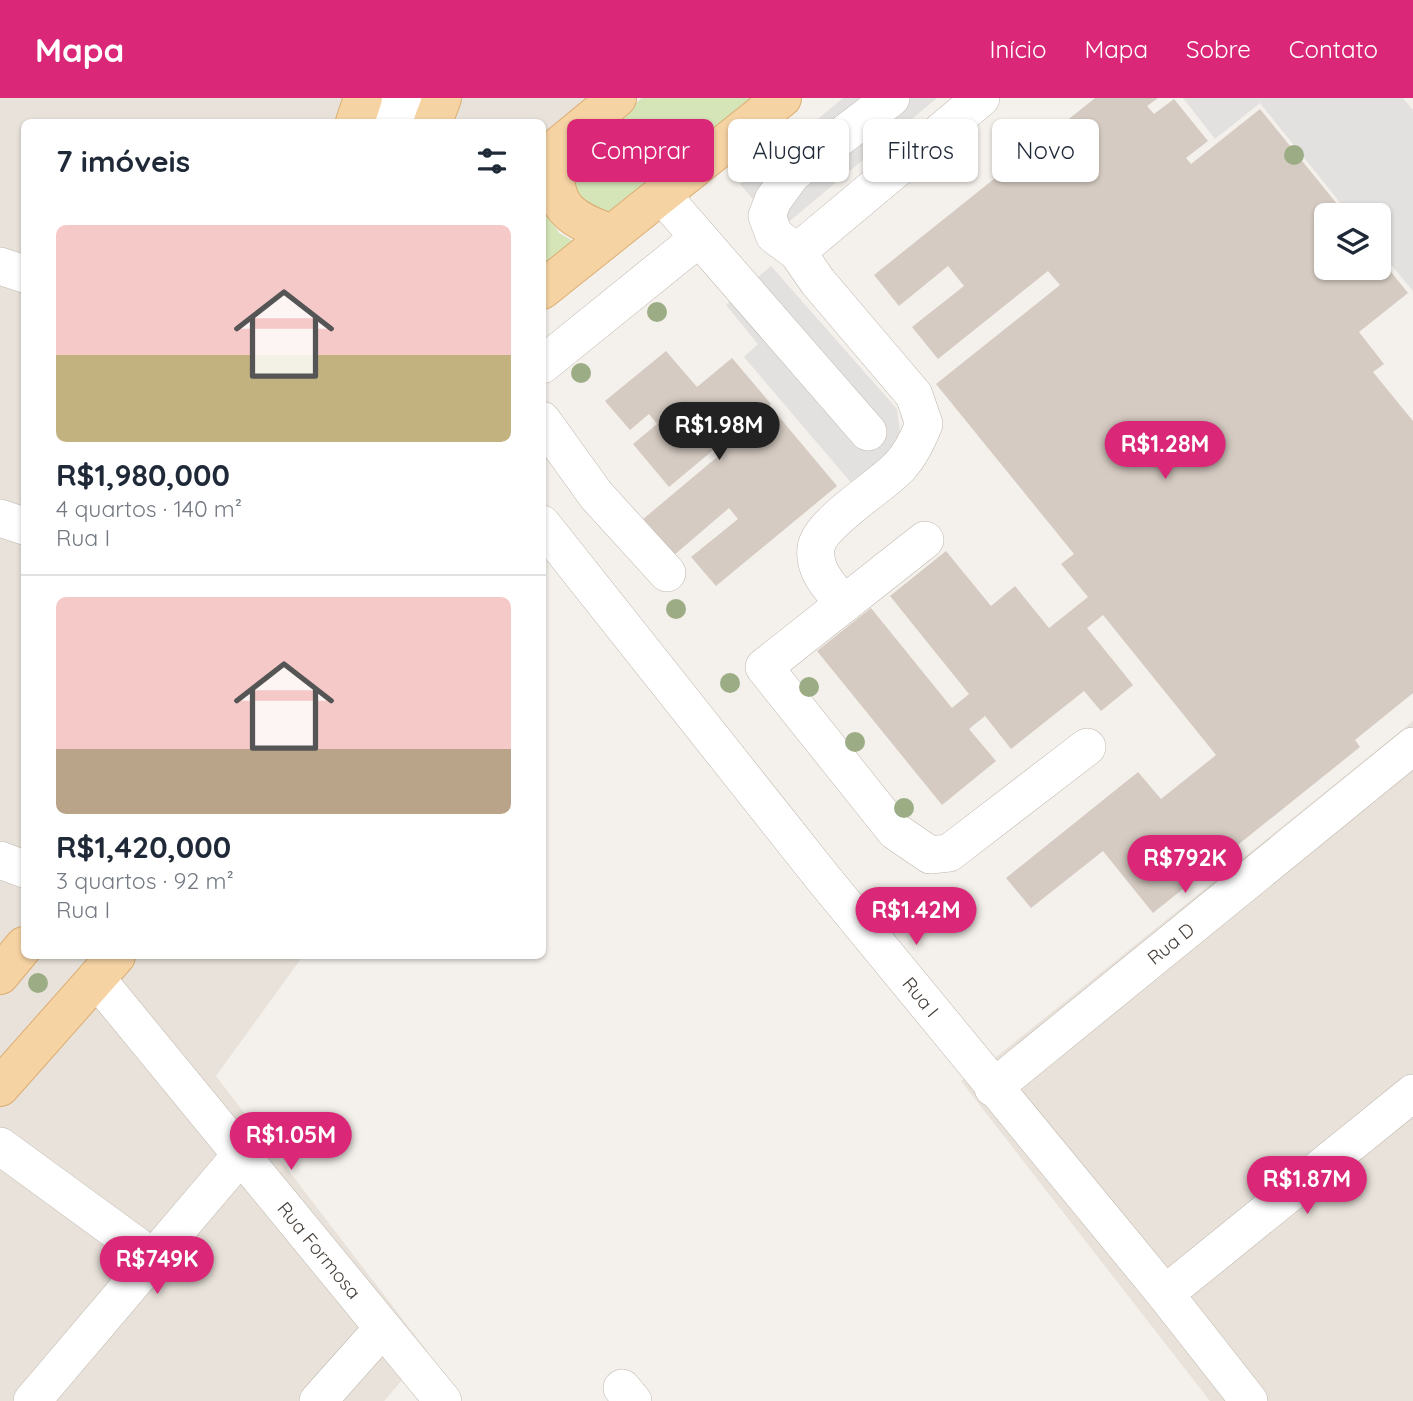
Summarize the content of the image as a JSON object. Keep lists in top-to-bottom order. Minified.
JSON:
{"streets":{"street":["Rua D","Rua I","Rua Formosa"]},"crossings":[["Rua D","Rua I"]],"page":{"header":"Mapa","nav":["Início","Mapa","Sobre","Contato"],"chip":["Comprar","Alugar","Filtros","Novo"],"heading":"7 imóveis","list":[{"name":"R$1,980,000","note":"4 quartos · 140 m² · Rua I"},{"name":"R$1,420,000","note":"3 quartos · 92 m² · Rua I"}],"price":["R$1.98M","R$1.28M","R$792K","R$1.42M","R$1.05M","R$1.87M","R$749K"]}}
